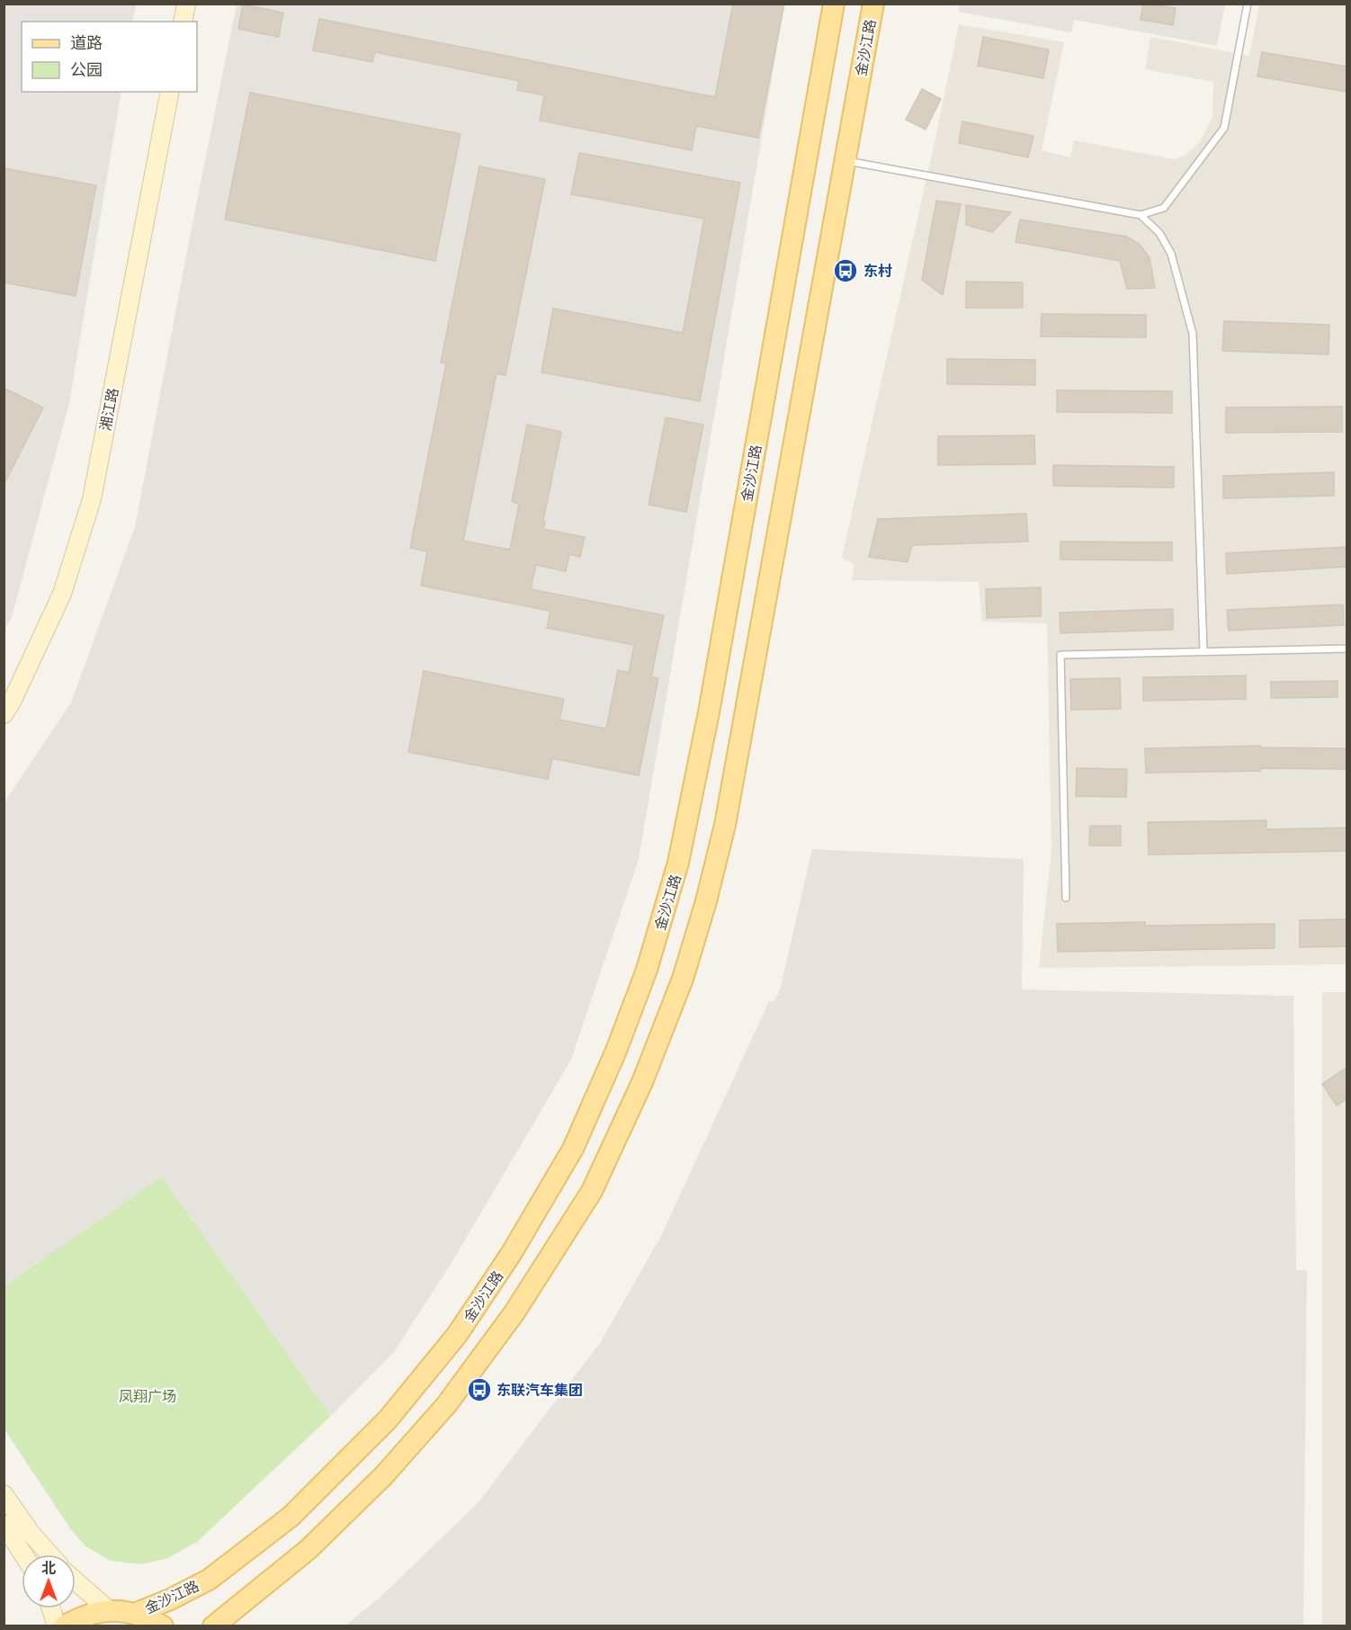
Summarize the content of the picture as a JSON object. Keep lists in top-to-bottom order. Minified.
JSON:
{"streets":{"main road":["金沙江路"],"street":["湘江路"]},"parks":["凤翔广场"],"places":{"bus stop":["东村","东联汽车集团"]},"legend":["道路","公园"],"north":"top"}
